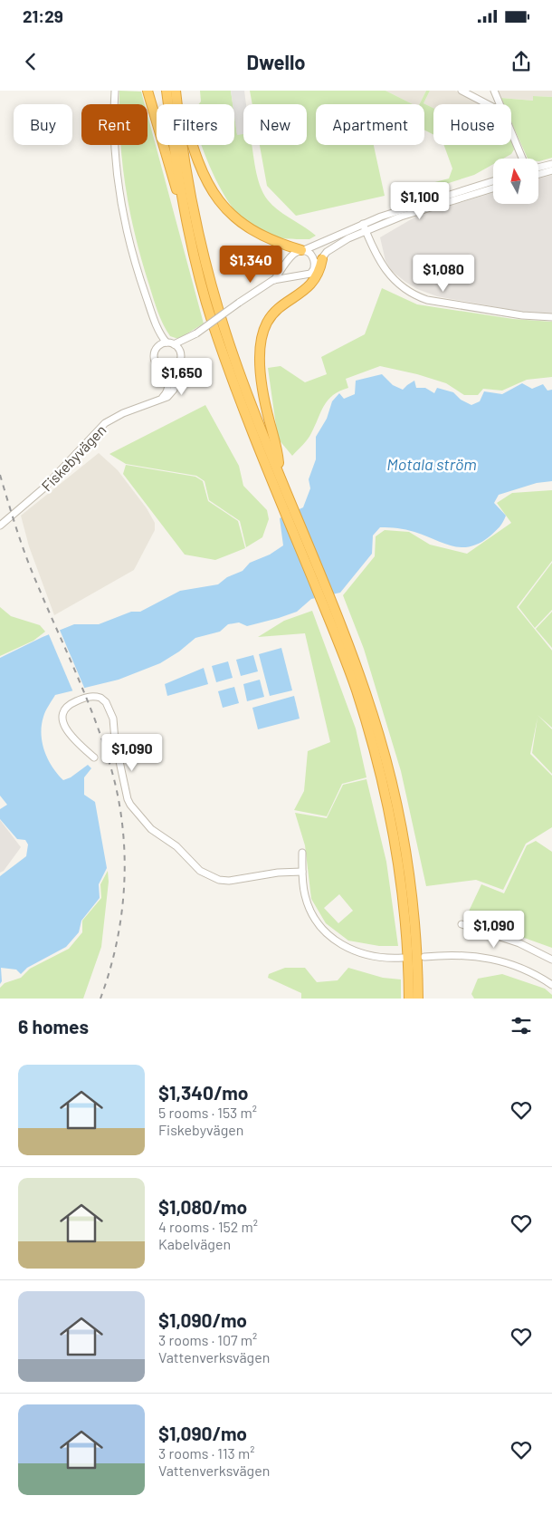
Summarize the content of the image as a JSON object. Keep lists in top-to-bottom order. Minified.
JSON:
{"streets":{"street":["Fiskebyvägen"]},"water":["Motala ström"],"north":"top","page":{"status":"21:29","header":"Dwello","chip":["Buy","Rent","Filters","New","Apartment","House"],"price":["$1,100","$1,340","$1,080","$1,650","$1,090","$1,090"],"heading":"6 homes","list":[{"name":"$1,340/mo","note":"5 rooms · 153 m² · Fiskebyvägen"},{"name":"$1,080/mo","note":"4 rooms · 152 m² · Kabelvägen"},{"name":"$1,090/mo","note":"3 rooms · 107 m² · Vattenverksvägen"},{"name":"$1,090/mo","note":"3 rooms · 113 m² · Vattenverksvägen"}]}}
